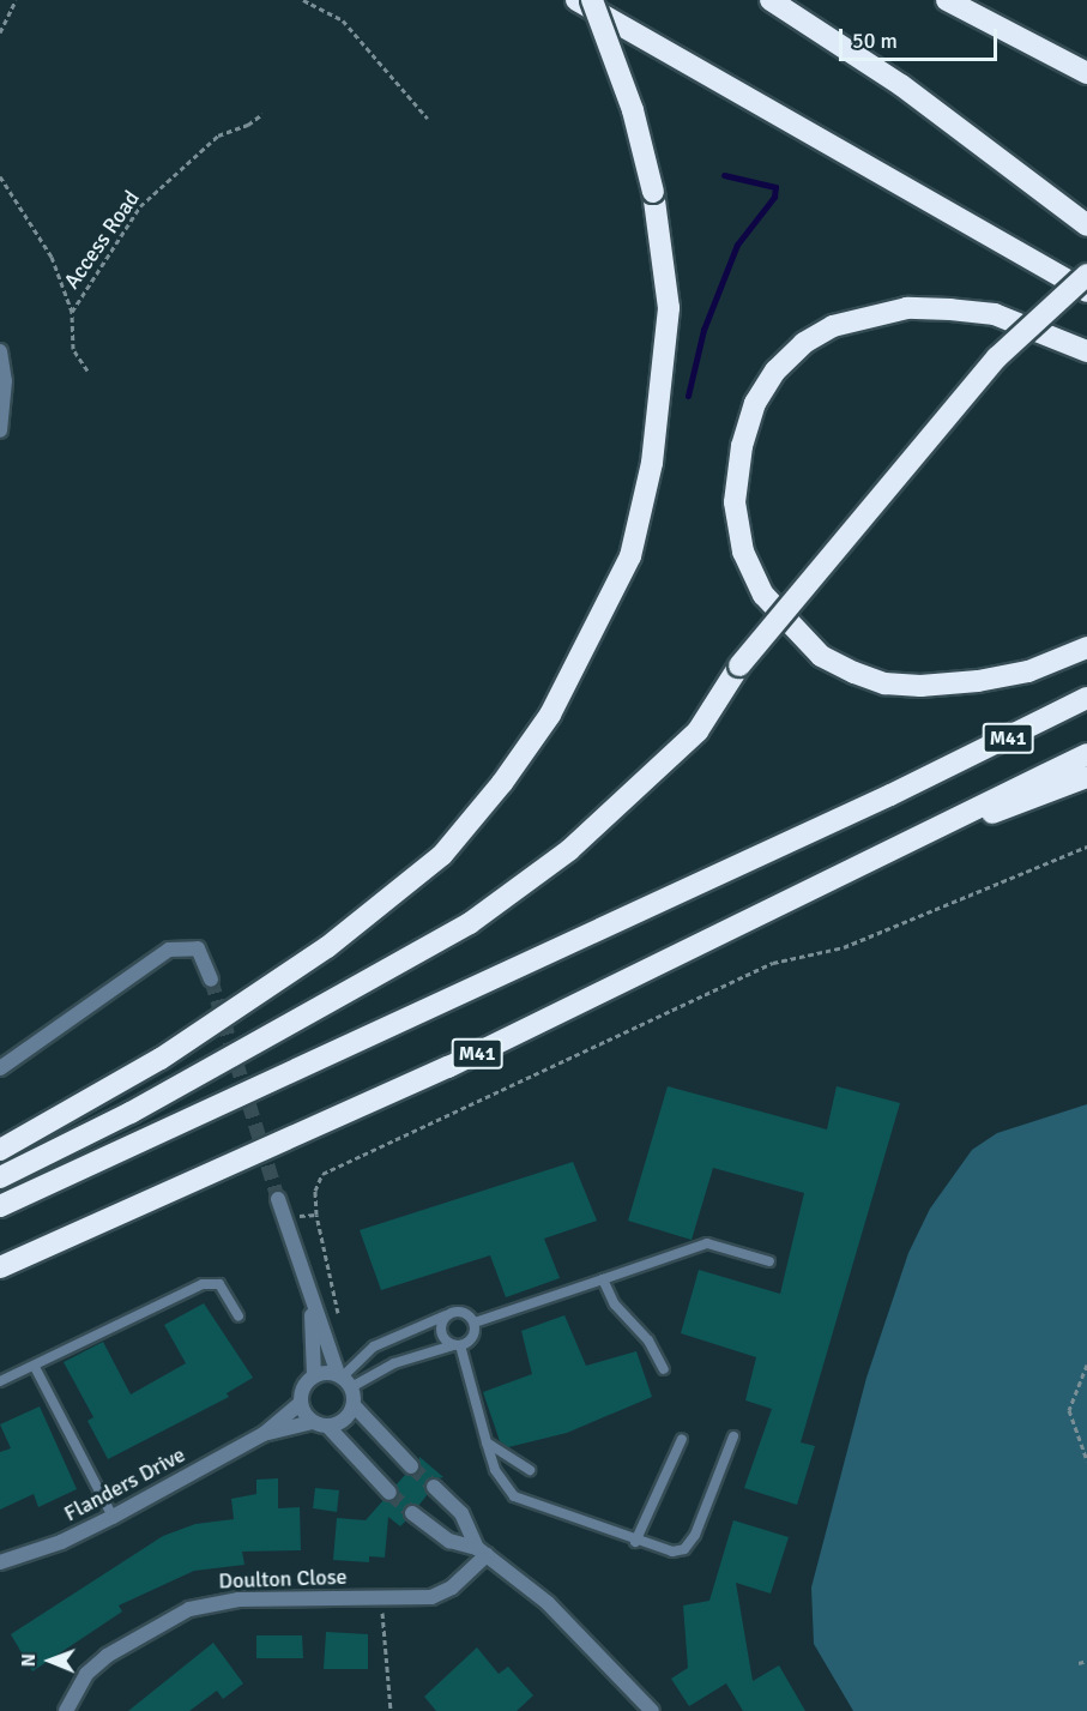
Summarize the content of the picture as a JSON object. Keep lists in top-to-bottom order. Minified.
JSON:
{"streets":{"highway":["M41"],"street":["Flanders Drive","Doulton Close"],"path":["Access Road"]},"scale_bar":"50 m","north":"left"}
